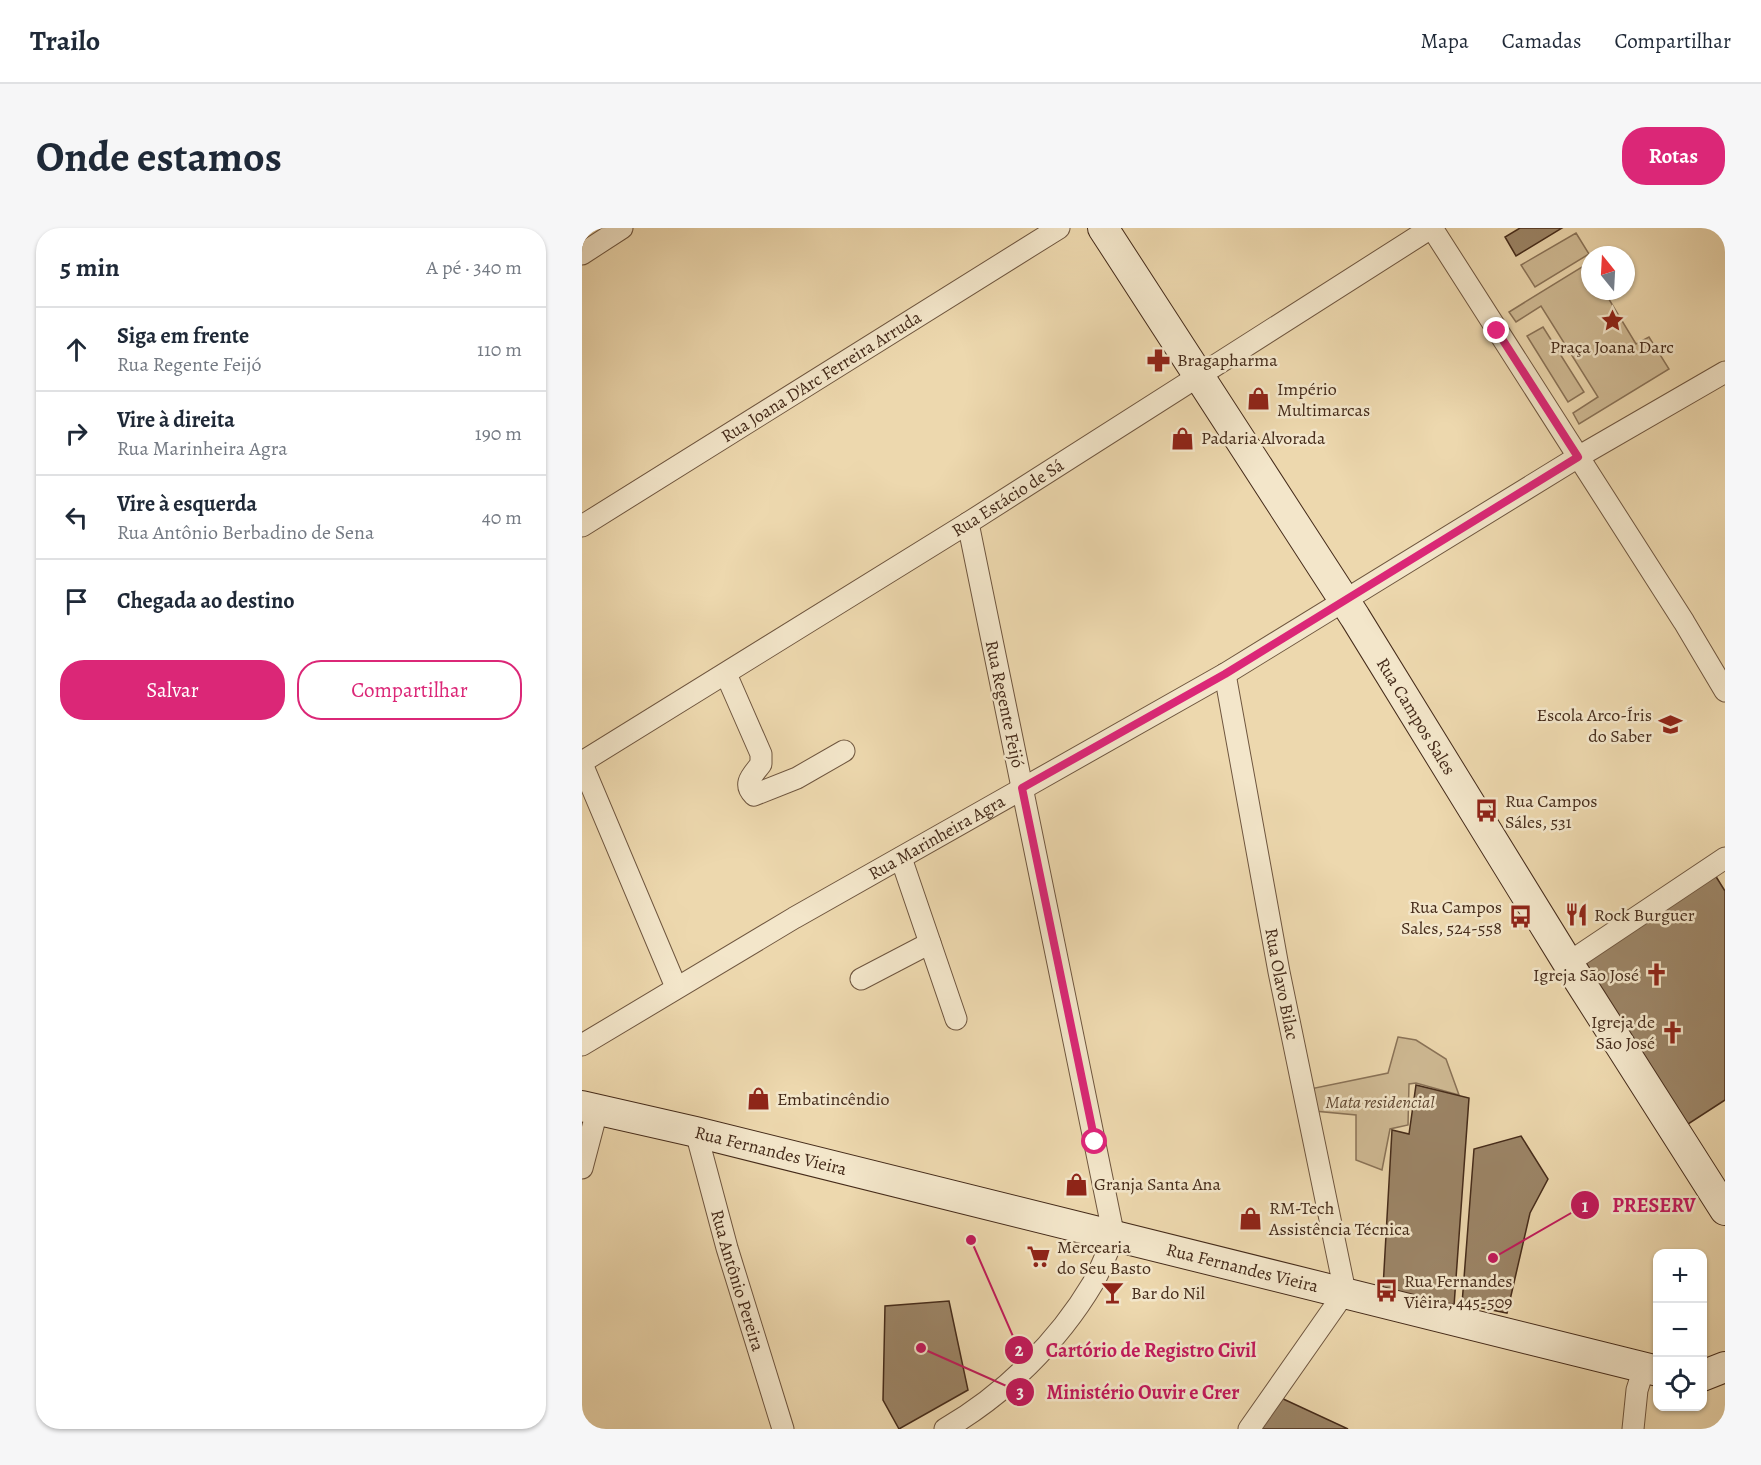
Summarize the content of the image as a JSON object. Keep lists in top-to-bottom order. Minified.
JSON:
{"streets":{"street":["Rua Joana D'Arc Ferreira Arruda","Rua Estácio de Sá","Rua Regente Feijó","Rua Campos Sales","Rua Marinheira Agra","Rua Olavo Bilac","Rua Fernandes Vieira","Rua Antônio Pereira"]},"crossings":[["Rua Estácio de Sá","Rua Regente Feijó"],["Rua Estácio de Sá","Rua Campos Sales"],["Rua Regente Feijó","Rua Marinheira Agra"],["Rua Regente Feijó","Rua Fernandes Vieira"],["Rua Campos Sales","Rua Marinheira Agra"],["Rua Marinheira Agra","Rua Olavo Bilac"],["Rua Olavo Bilac","Rua Fernandes Vieira"],["Rua Fernandes Vieira","Rua Antônio Pereira"]],"parks":["Mata residencial"],"places":{"place":["Praça Joana Darc"],"pharmacy":["Bragapharma"],"shop":["Império Multimarcas","Padaria Alvorada","Embatincêndio","Granja Santa Ana","RM-Tech Assistência Técnica"],"school or university":["Escola Arco-Íris do Saber"],"bus stop":["Rua Campos Sáles, 531","Rua Campos Sales, 524-558","Rua Fernandes Viêira, 445-509"],"restaurant":["Rock Burguer"],"church":["Igreja São José","Igreja de São José"],"other":["Cartório de Registro Civil","PRESERV","Ministério Ouvir e Crer"],"supermarket":["Mercearia do Seu Basto"],"bar":["Bar do Nil"]},"north":"top","page":{"header":"Trailo","nav":["Mapa","Camadas","Compartilhar"],"buttons":["Rotas",["Salvar","Compartilhar"]],"title":"Onde estamos","heading":["5 min","A pé · 340 m"],"list":[["Siga em frente","Rua Regente Feijó","110 m"],["Vire à direita","Rua Marinheira Agra","190 m"],["Vire à esquerda","Rua Antônio Berbadino de Sena","40 m"],"Chegada ao destino"],"map_buttons":["+","−"]}}
